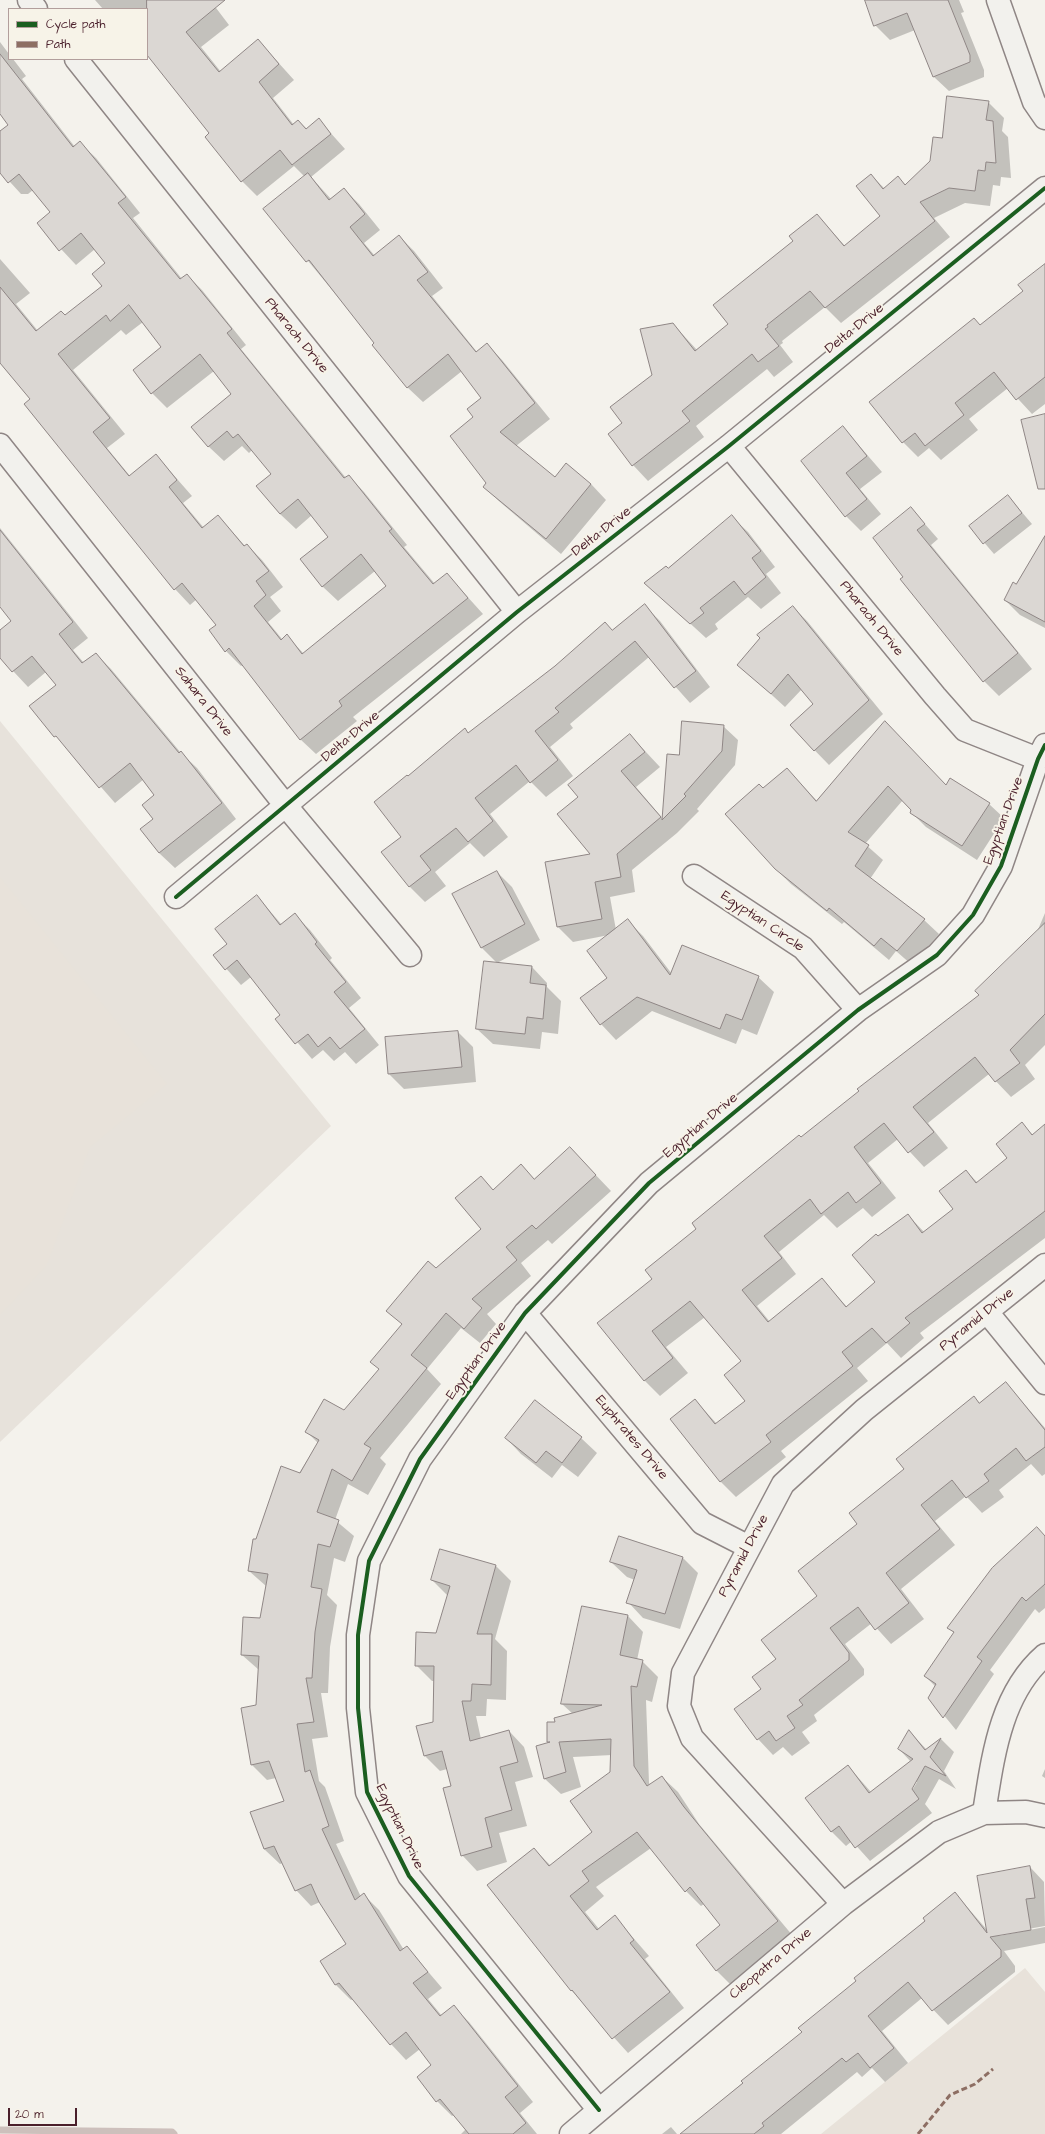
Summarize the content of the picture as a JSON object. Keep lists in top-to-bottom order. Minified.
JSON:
{"streets":{"street":["Delta Drive","Pharaoh Drive","Sahara Drive","Egyptian Drive","Egyptian Circle","Pyramid Drive","Euphrates Drive","Cleopatra Drive"]},"crossings":[["Delta Drive","Pharaoh Drive"],["Delta Drive","Sahara Drive"],["Pharaoh Drive","Egyptian Drive"],["Egyptian Drive","Egyptian Circle"],["Egyptian Drive","Euphrates Drive"],["Egyptian Drive","Cleopatra Drive"],["Pyramid Drive","Euphrates Drive"],["Pyramid Drive","Cleopatra Drive"]],"legend":["Cycle path","Path"],"scale_bar":"20 m"}
